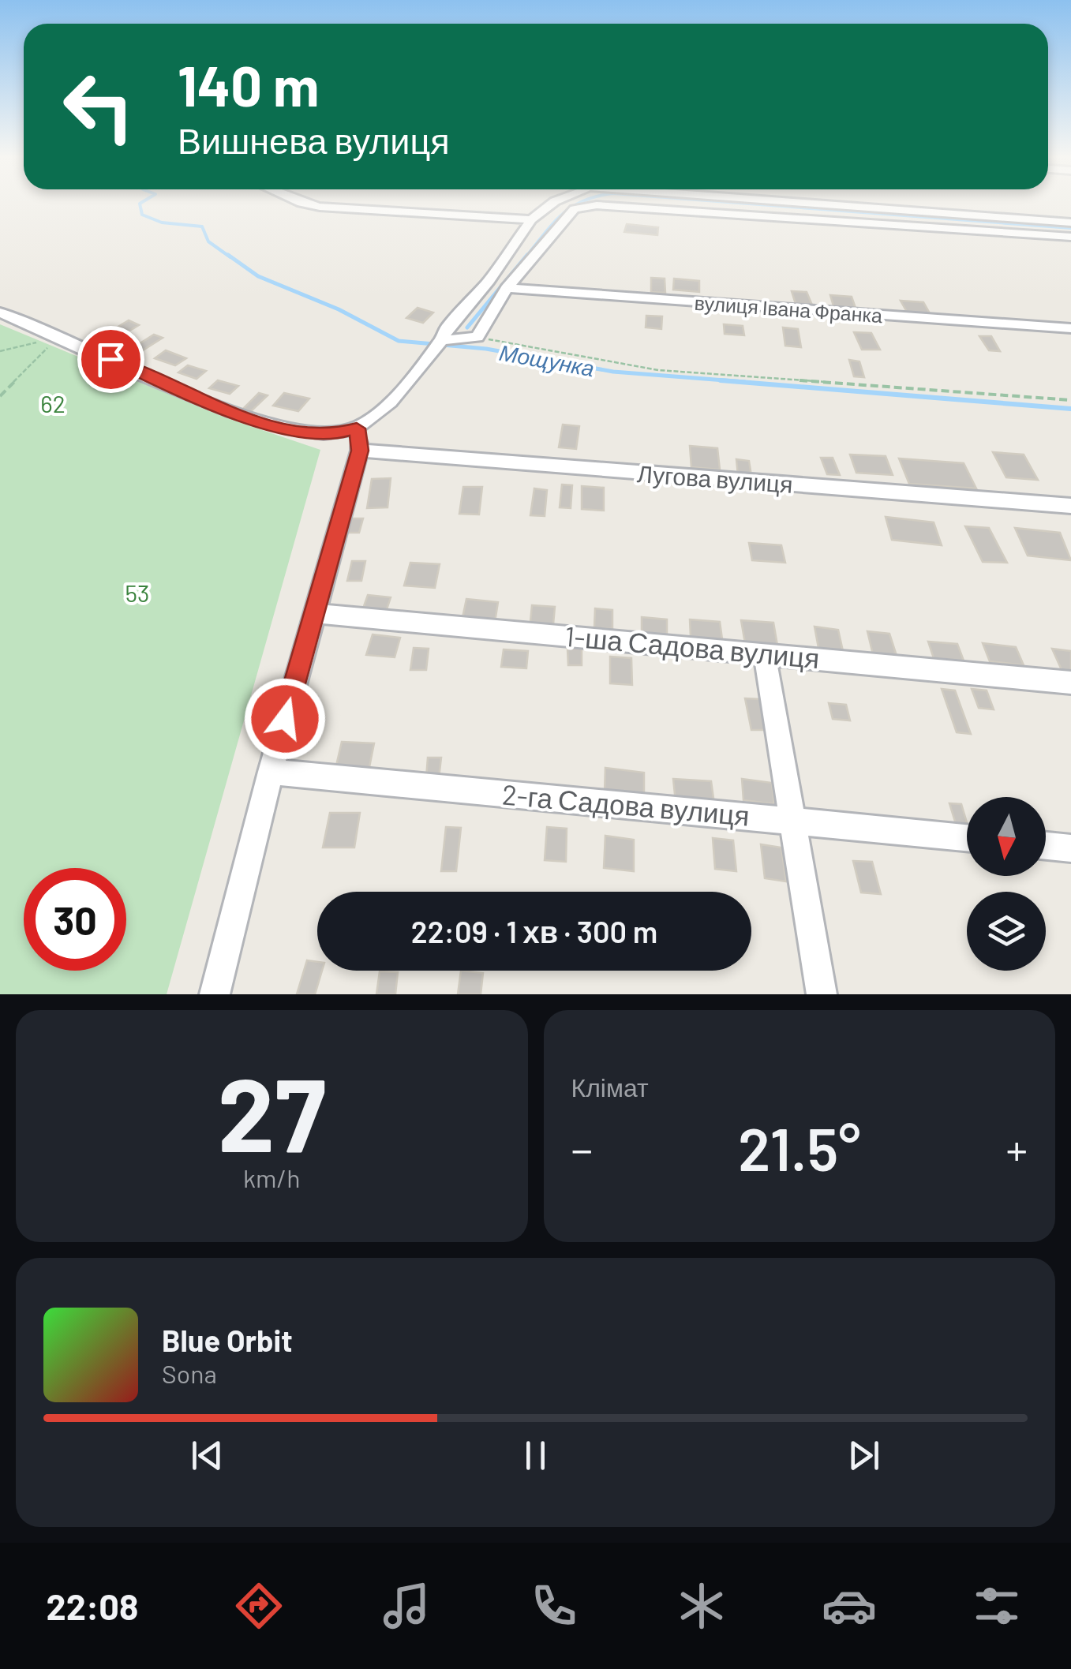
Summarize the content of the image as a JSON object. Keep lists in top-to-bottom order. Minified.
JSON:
{"streets":{"street":["вулиця Івана Франка","Лугова вулиця","1-ша Садова вулиця","2-га Садова вулиця"]},"water":["Мощунка"],"parks":["62","53"],"north":"bottom","page":{"turn":["140 m","Вишнева вулиця"],"limit":"30","trip":"22:09 · 1 хв · 300 m","tile":[["27","km/h"],"Клімат"],"heat":["−","21.5°","+"],"song":["Blue Orbit","Sona"],"tabs":"22:08"}}
